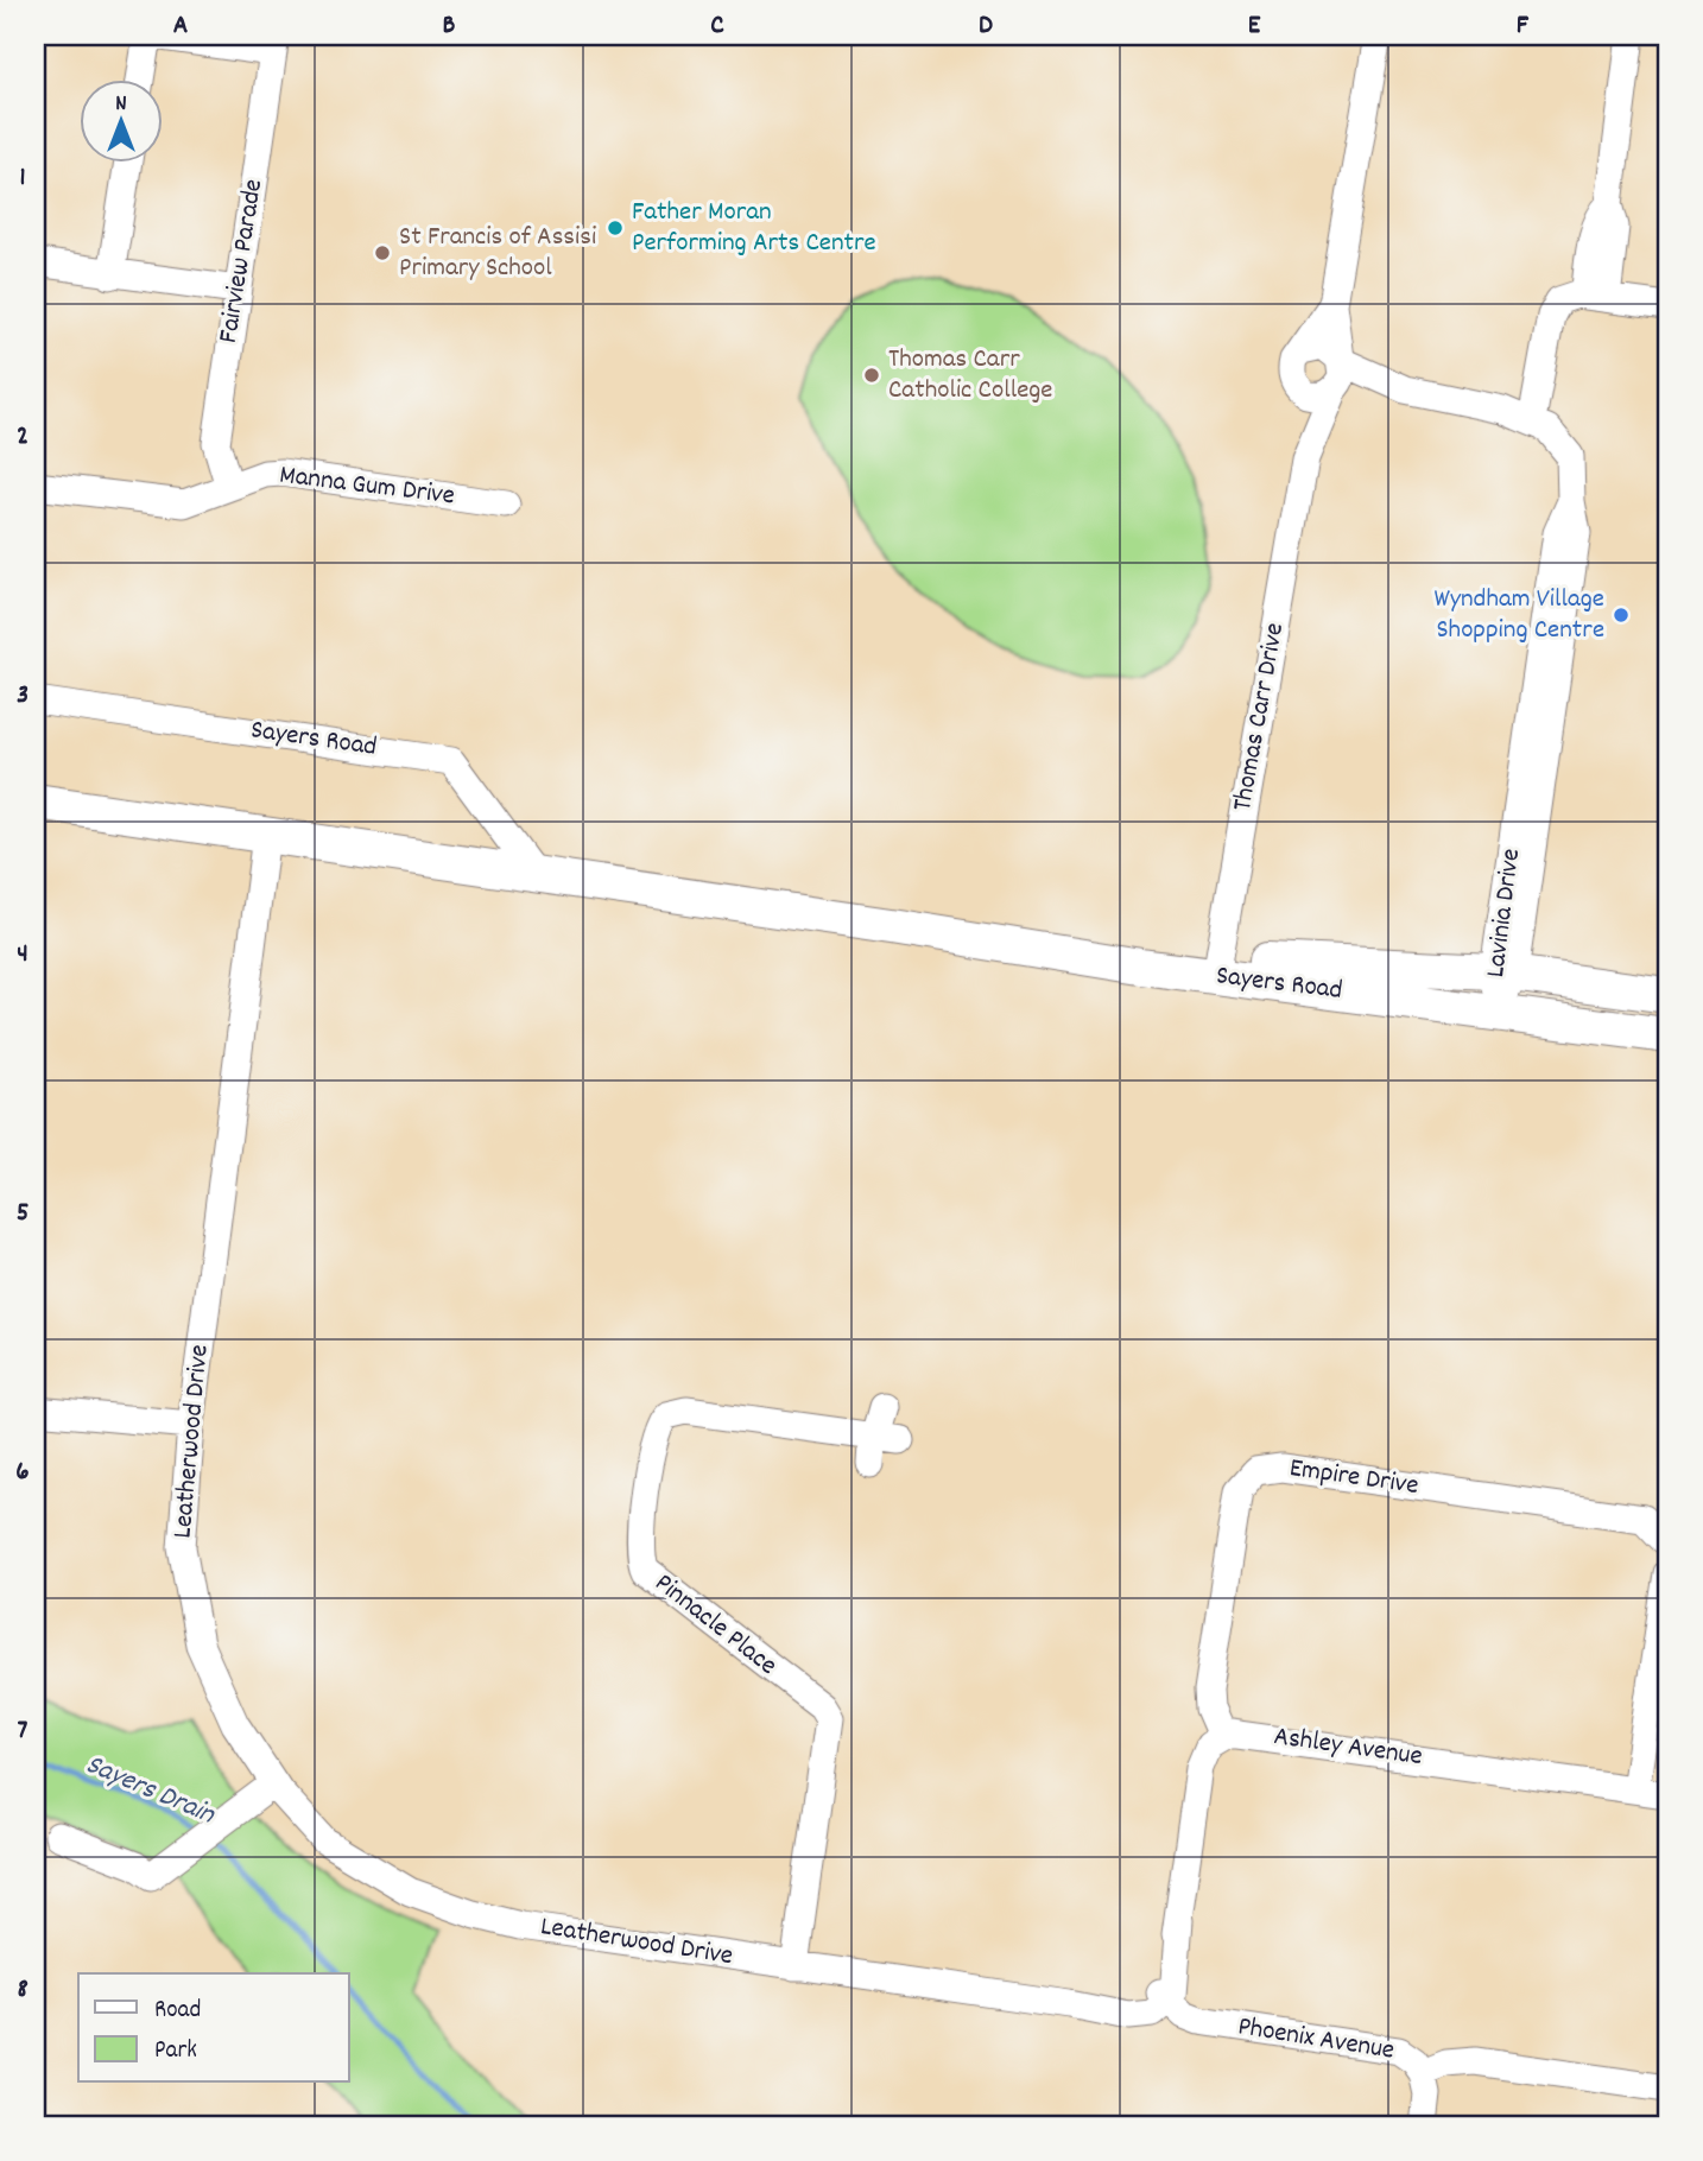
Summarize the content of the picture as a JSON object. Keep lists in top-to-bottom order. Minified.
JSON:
{"streets":{"main road":["Sayers Road"],"street":["Fairview Parade","Manna Gum Drive","Thomas Carr Drive","Lavinia Drive","Leatherwood Drive","Empire Drive","Pinnacle Place","Ashley Avenue","Phoenix Avenue"]},"crossings":[["Fairview Parade","Manna Gum Drive"],["Thomas Carr Drive","Sayers Road"],["Thomas Carr Drive","Lavinia Drive"],["Sayers Road","Lavinia Drive"],["Sayers Road","Leatherwood Drive"],["Leatherwood Drive","Pinnacle Place"],["Leatherwood Drive","Phoenix Avenue"],["Empire Drive","Ashley Avenue"]],"water":["Sayers Drain"],"places":["Father Moran Performing Arts Centre","St Francis of Assisi Primary School","Thomas Carr Catholic College","Wyndham Village Shopping Centre"],"legend":["Road","Park"],"north":"top","grid":{"columns":["A","B","C","D","E","F"],"rows":["1","2","3","4","5","6","7","8"]}}
